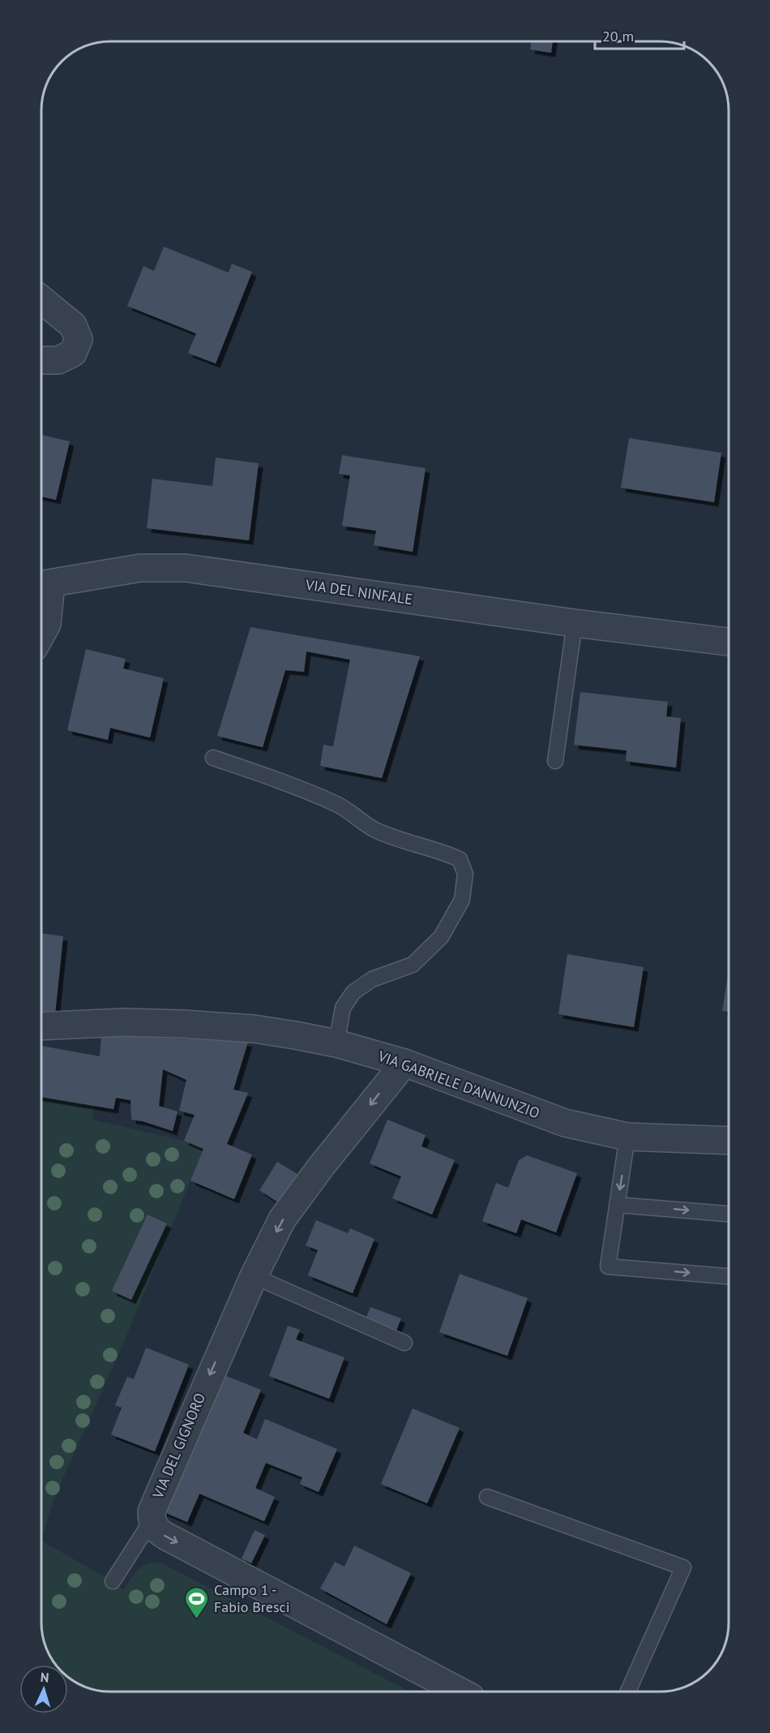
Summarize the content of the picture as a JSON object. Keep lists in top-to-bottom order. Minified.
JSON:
{"streets":{"street":["VIA DEL NINFALE","VIA GABRIELE D'ANNUNZIO","VIA DEL GIGNORO"]},"crossings":[["VIA GABRIELE D'ANNUNZIO","VIA DEL GIGNORO"]],"one_way":["VIA DEL GIGNORO"],"places":{"sports":["Campo 1 - Fabio Bresci"]},"scale_bar":"20 m","north":"top"}
